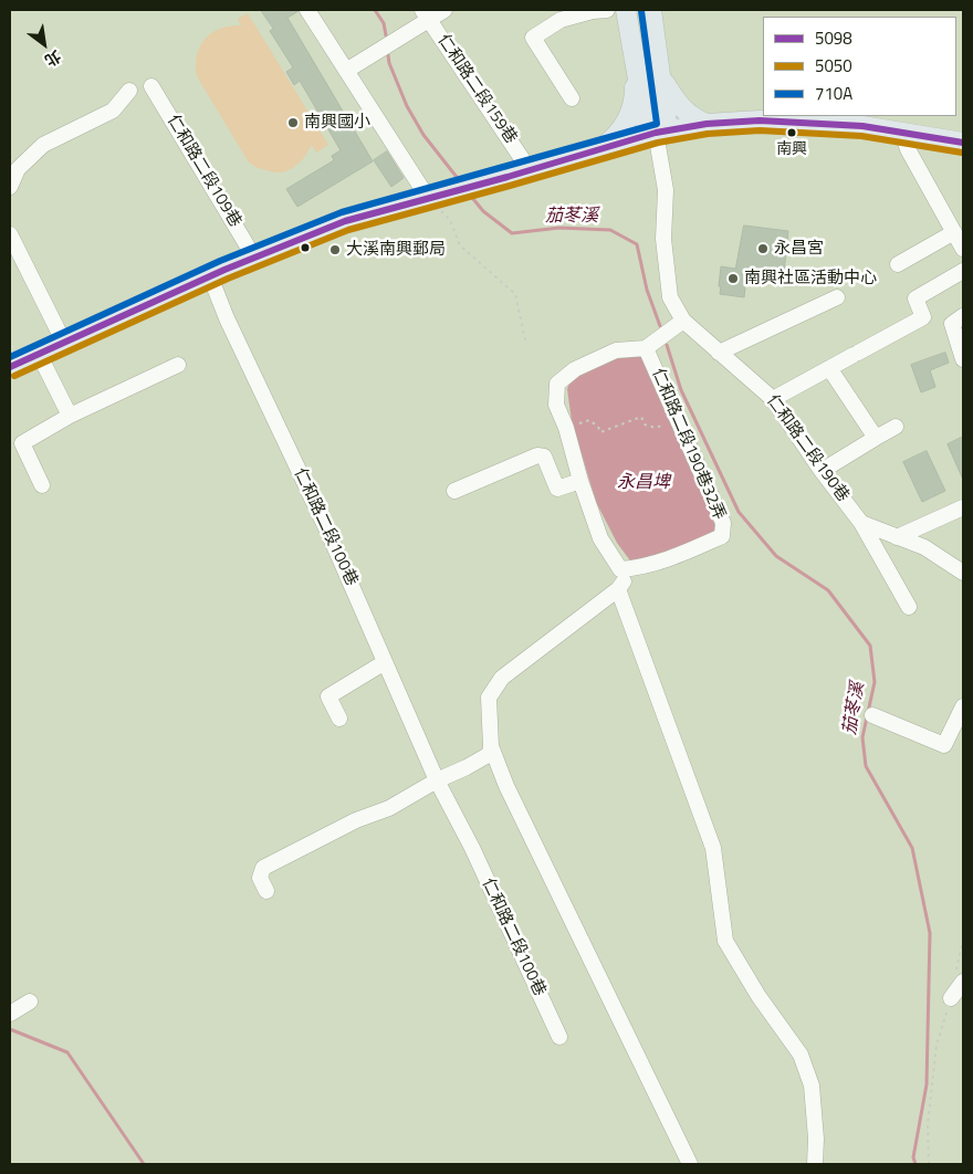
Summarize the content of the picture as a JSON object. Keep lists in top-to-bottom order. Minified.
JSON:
{"streets":{"street":["仁和路二段159巷","仁和路二段109巷","仁和路二段190巷32弄","仁和路二段190巷","仁和路二段100巷"]},"water":["茄苳溪","永昌埤"],"places":["南興國小","南興","永昌宮","大溪南興郵局","南興社區活動中心"],"lines":["transit line 710A","transit line 5098","transit line 5050"],"legend":["5098","5050","710A"],"north":"bottom right"}
